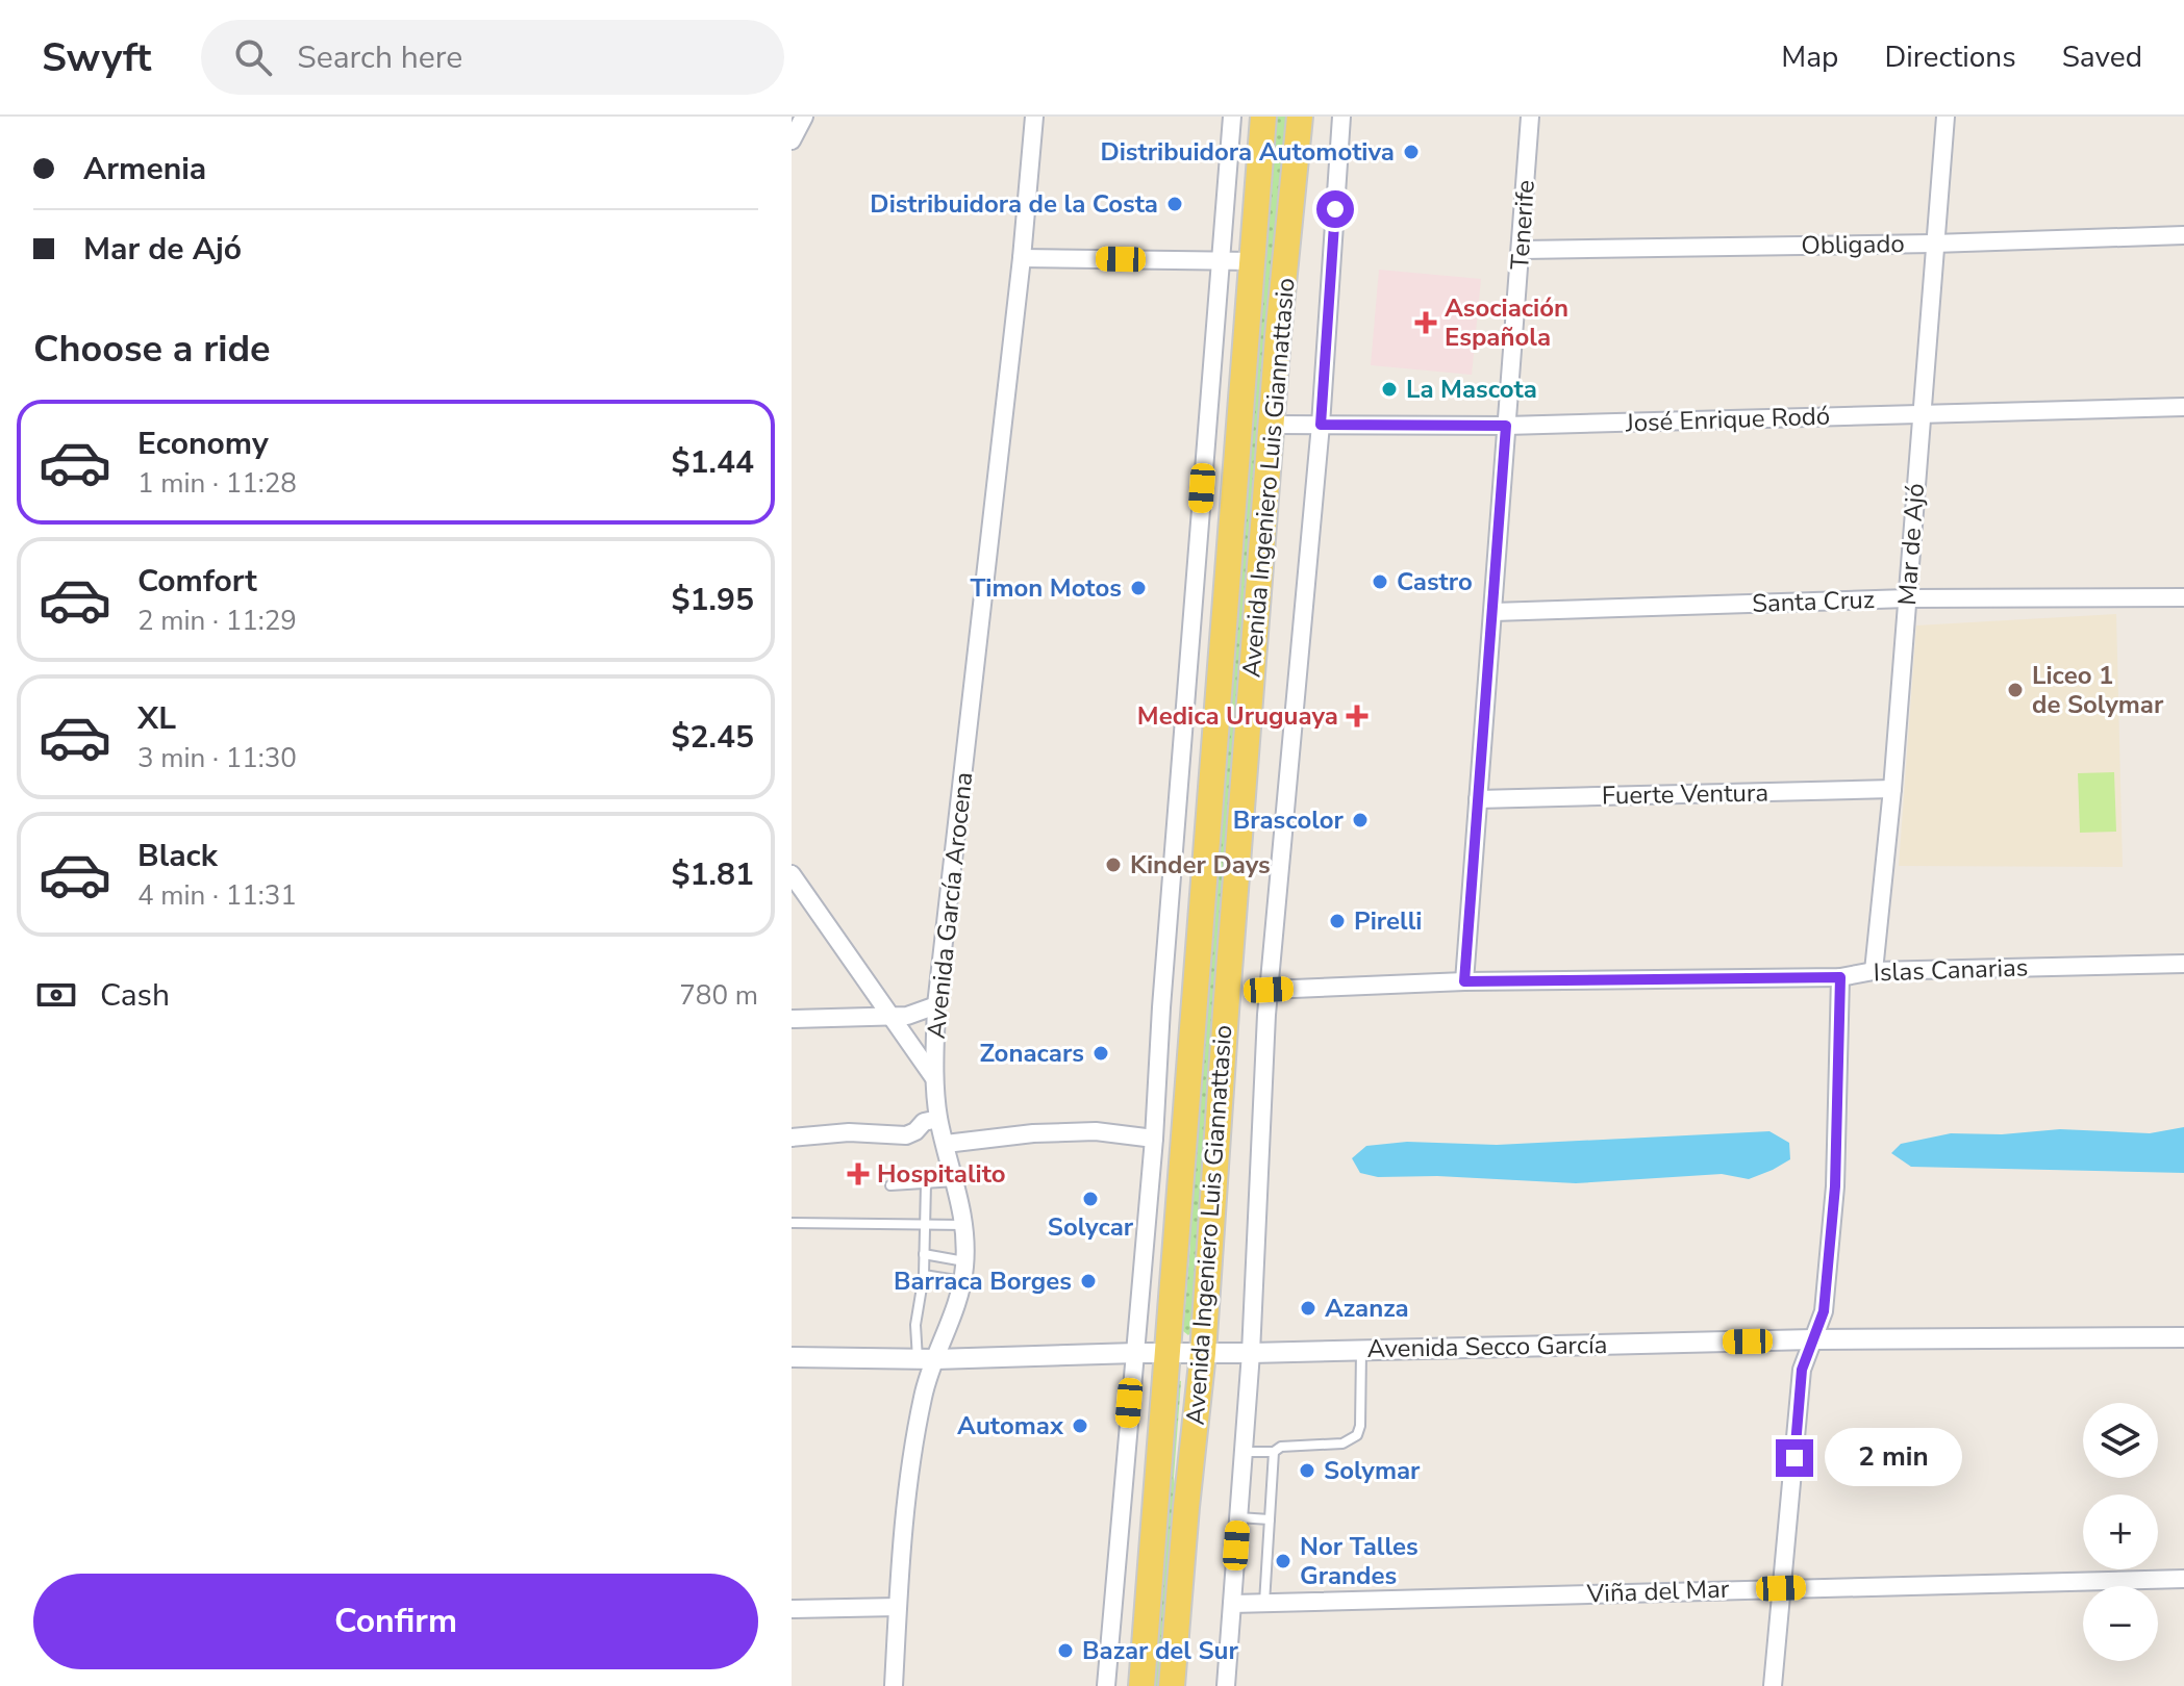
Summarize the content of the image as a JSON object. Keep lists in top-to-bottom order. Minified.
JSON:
{"streets":{"main road":["Avenida Ingeniero Luis Giannattasio"],"street":["Tenerife","Obligado","José Enrique Rodó","Mar de Ajó","Santa Cruz","Fuerte Ventura","Avenida García Arocena","Islas Canarias","Avenida Secco García","Viña del Mar"]},"crossings":[["Tenerife","Obligado"],["Tenerife","José Enrique Rodó"],["Tenerife","Santa Cruz"],["Tenerife","Fuerte Ventura"],["Tenerife","Islas Canarias"],["Obligado","Mar de Ajó"],["José Enrique Rodó","Avenida Ingeniero Luis Giannattasio"],["José Enrique Rodó","Mar de Ajó"],["Avenida Ingeniero Luis Giannattasio","Islas Canarias"],["Avenida Ingeniero Luis Giannattasio","Avenida Secco García"],["Avenida Ingeniero Luis Giannattasio","Viña del Mar"],["Mar de Ajó","Santa Cruz"],["Mar de Ajó","Fuerte Ventura"],["Mar de Ajó","Islas Canarias"],["Avenida García Arocena","Avenida Secco García"]],"places":{"other":["Distribuidora Automotiva","Distribuidora de la Costa","La Mascota","Castro","Timon Motos","Liceo 1 de Solymar","Brascolor","Kinder Days","Pirelli","Zonacars","Solycar","Barraca Borges","Azanza","Automax","Solymar","Nor Talles Grandes","Bazar del Sur"],"health":["Asociación Española","Medica Uruguaya","Hospitalito"]},"page":{"header":"Swyft","search":"Search here","nav":["Map","Directions","Saved"],"banner":["Armenia","Mar de Ajó"],"heading":"Choose a ride","list":[{"name":"Economy","note":"1 min · 11:28","value":"$1.44"},{"name":"Comfort","note":"2 min · 11:29","value":"$1.95"},{"name":"XL","note":"3 min · 11:30","value":"$2.45"},{"name":"Black","note":"4 min · 11:31","value":"$1.81"}],"pay":["Cash","780 m"],"map_buttons":["+","−"],"bubble":"2 min","buttons":"Confirm"}}
